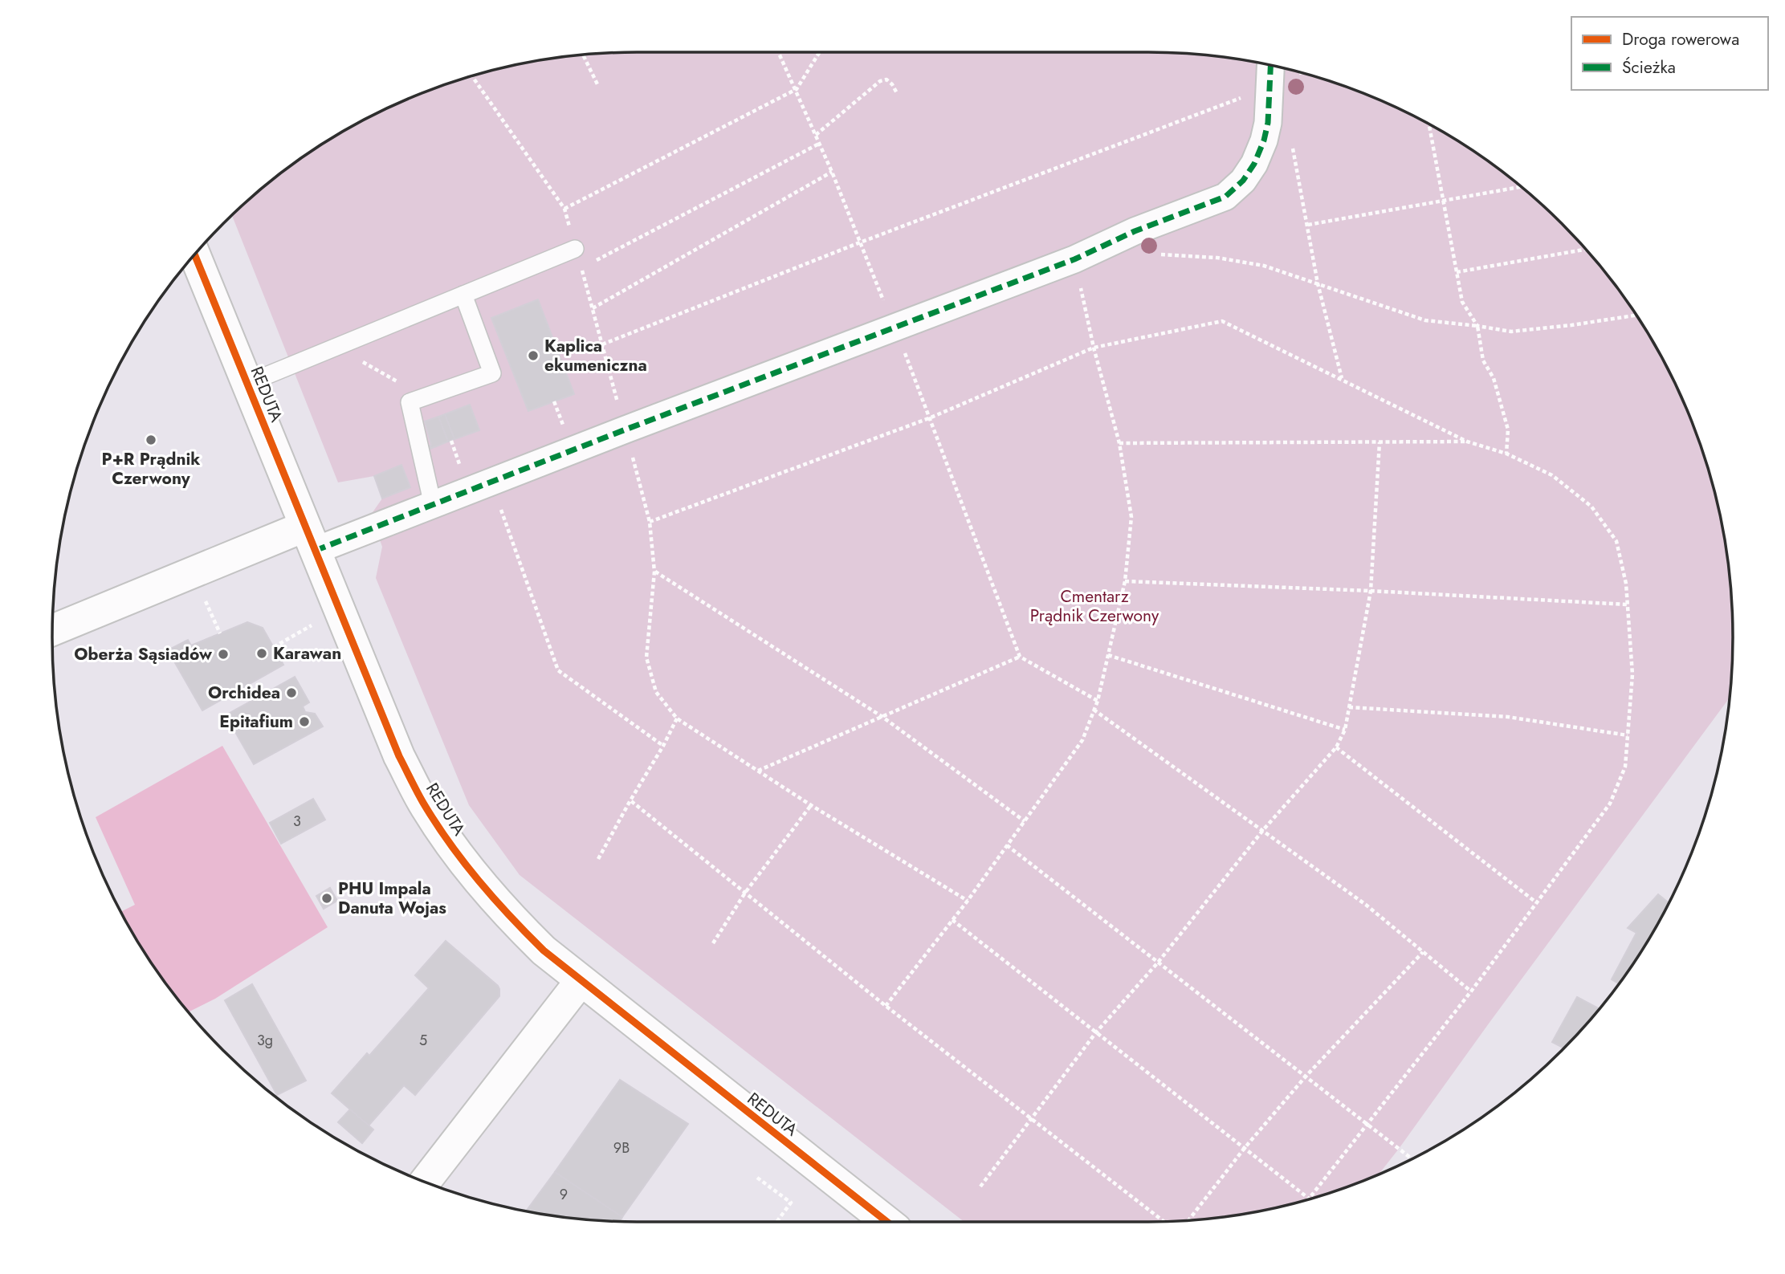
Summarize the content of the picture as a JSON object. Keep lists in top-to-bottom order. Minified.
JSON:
{"streets":{"street":["REDUTA"]},"parks":["Cmentarz Prądnik Czerwony"],"places":["Kaplica ekumeniczna","P+R Prądnik Czerwony","Karawan","Oberża Sąsiadów","Orchidea","Epitafium","PHU Impala Danuta Wojas"],"house_numbers":["3","3g","5","9B","9"],"legend":["Droga rowerowa","Ścieżka"]}
